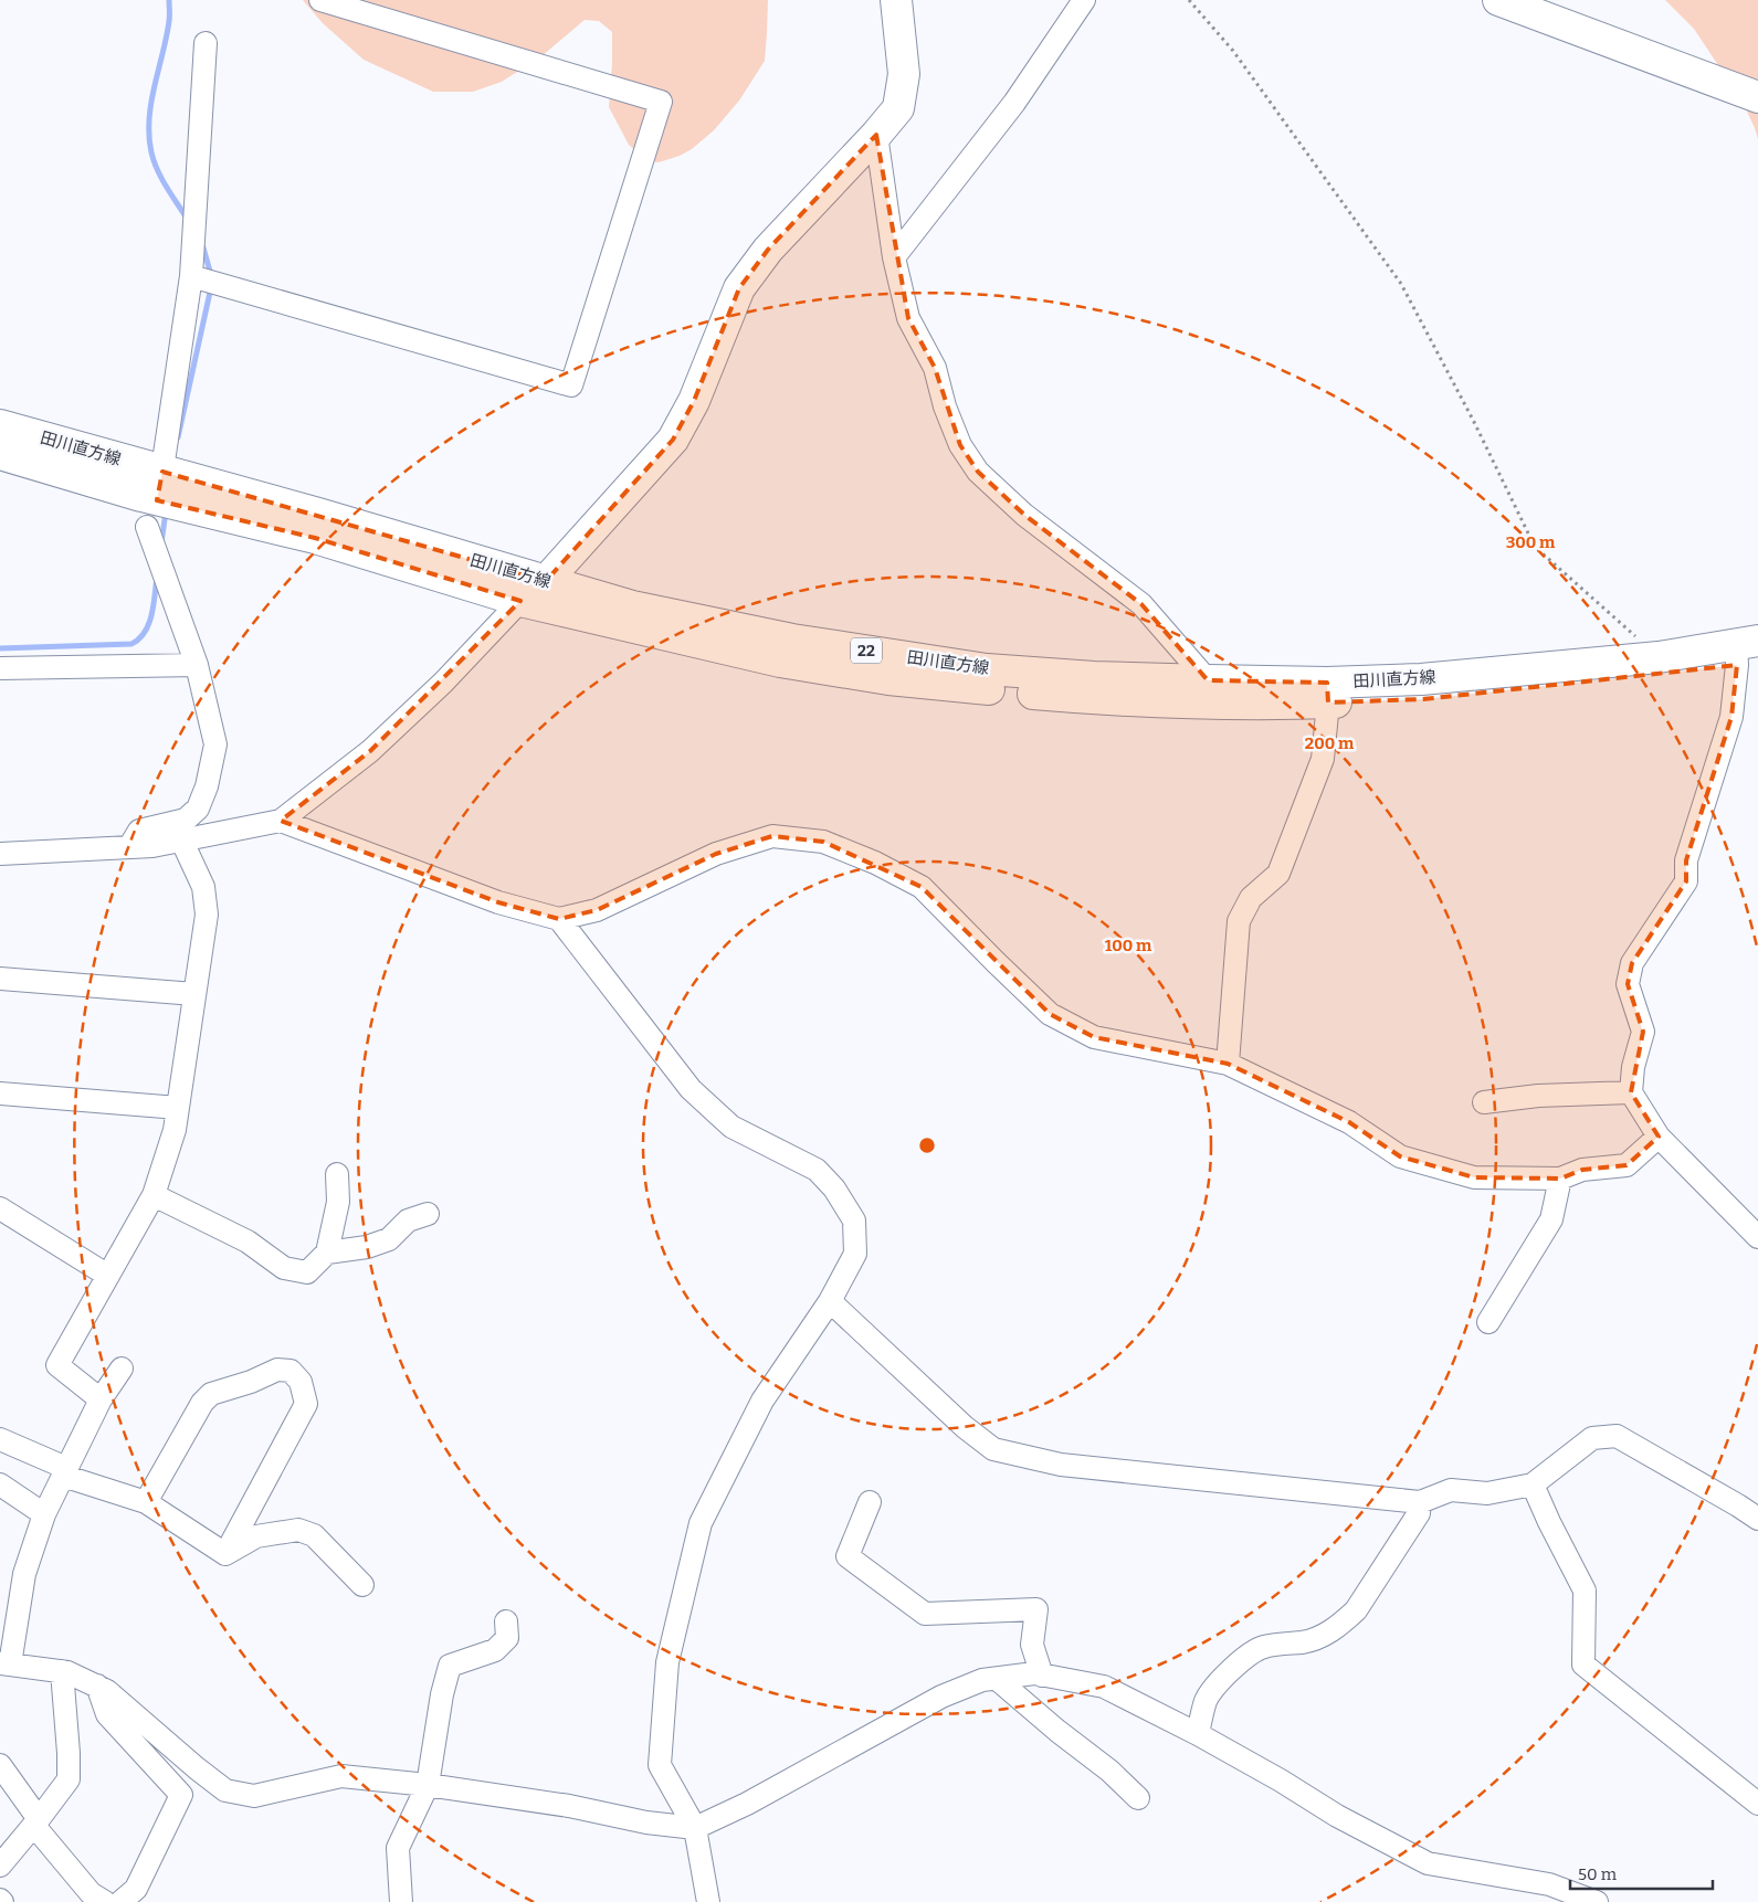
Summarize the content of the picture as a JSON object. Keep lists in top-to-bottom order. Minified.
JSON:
{"streets":{"main road":["田川直方線","22"]},"scale_bar":"50 m","rings":["300 m","200 m","100 m"]}
